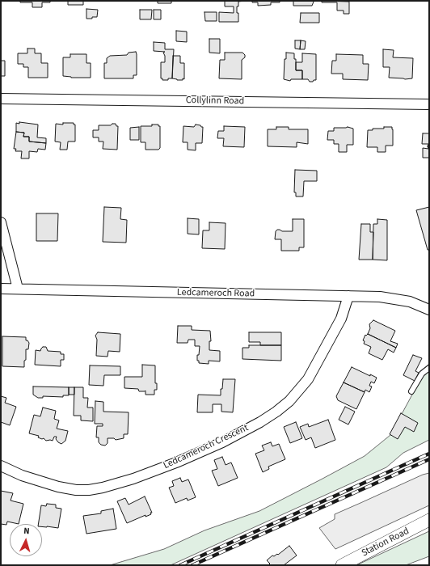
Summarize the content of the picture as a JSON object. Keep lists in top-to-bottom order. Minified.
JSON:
{"streets":{"street":["Collylinn Road","Ledcameroch Road","Ledcameroch Crescent","Station Road"]},"crossings":[["Ledcameroch Road","Ledcameroch Crescent"]],"north":"top"}
